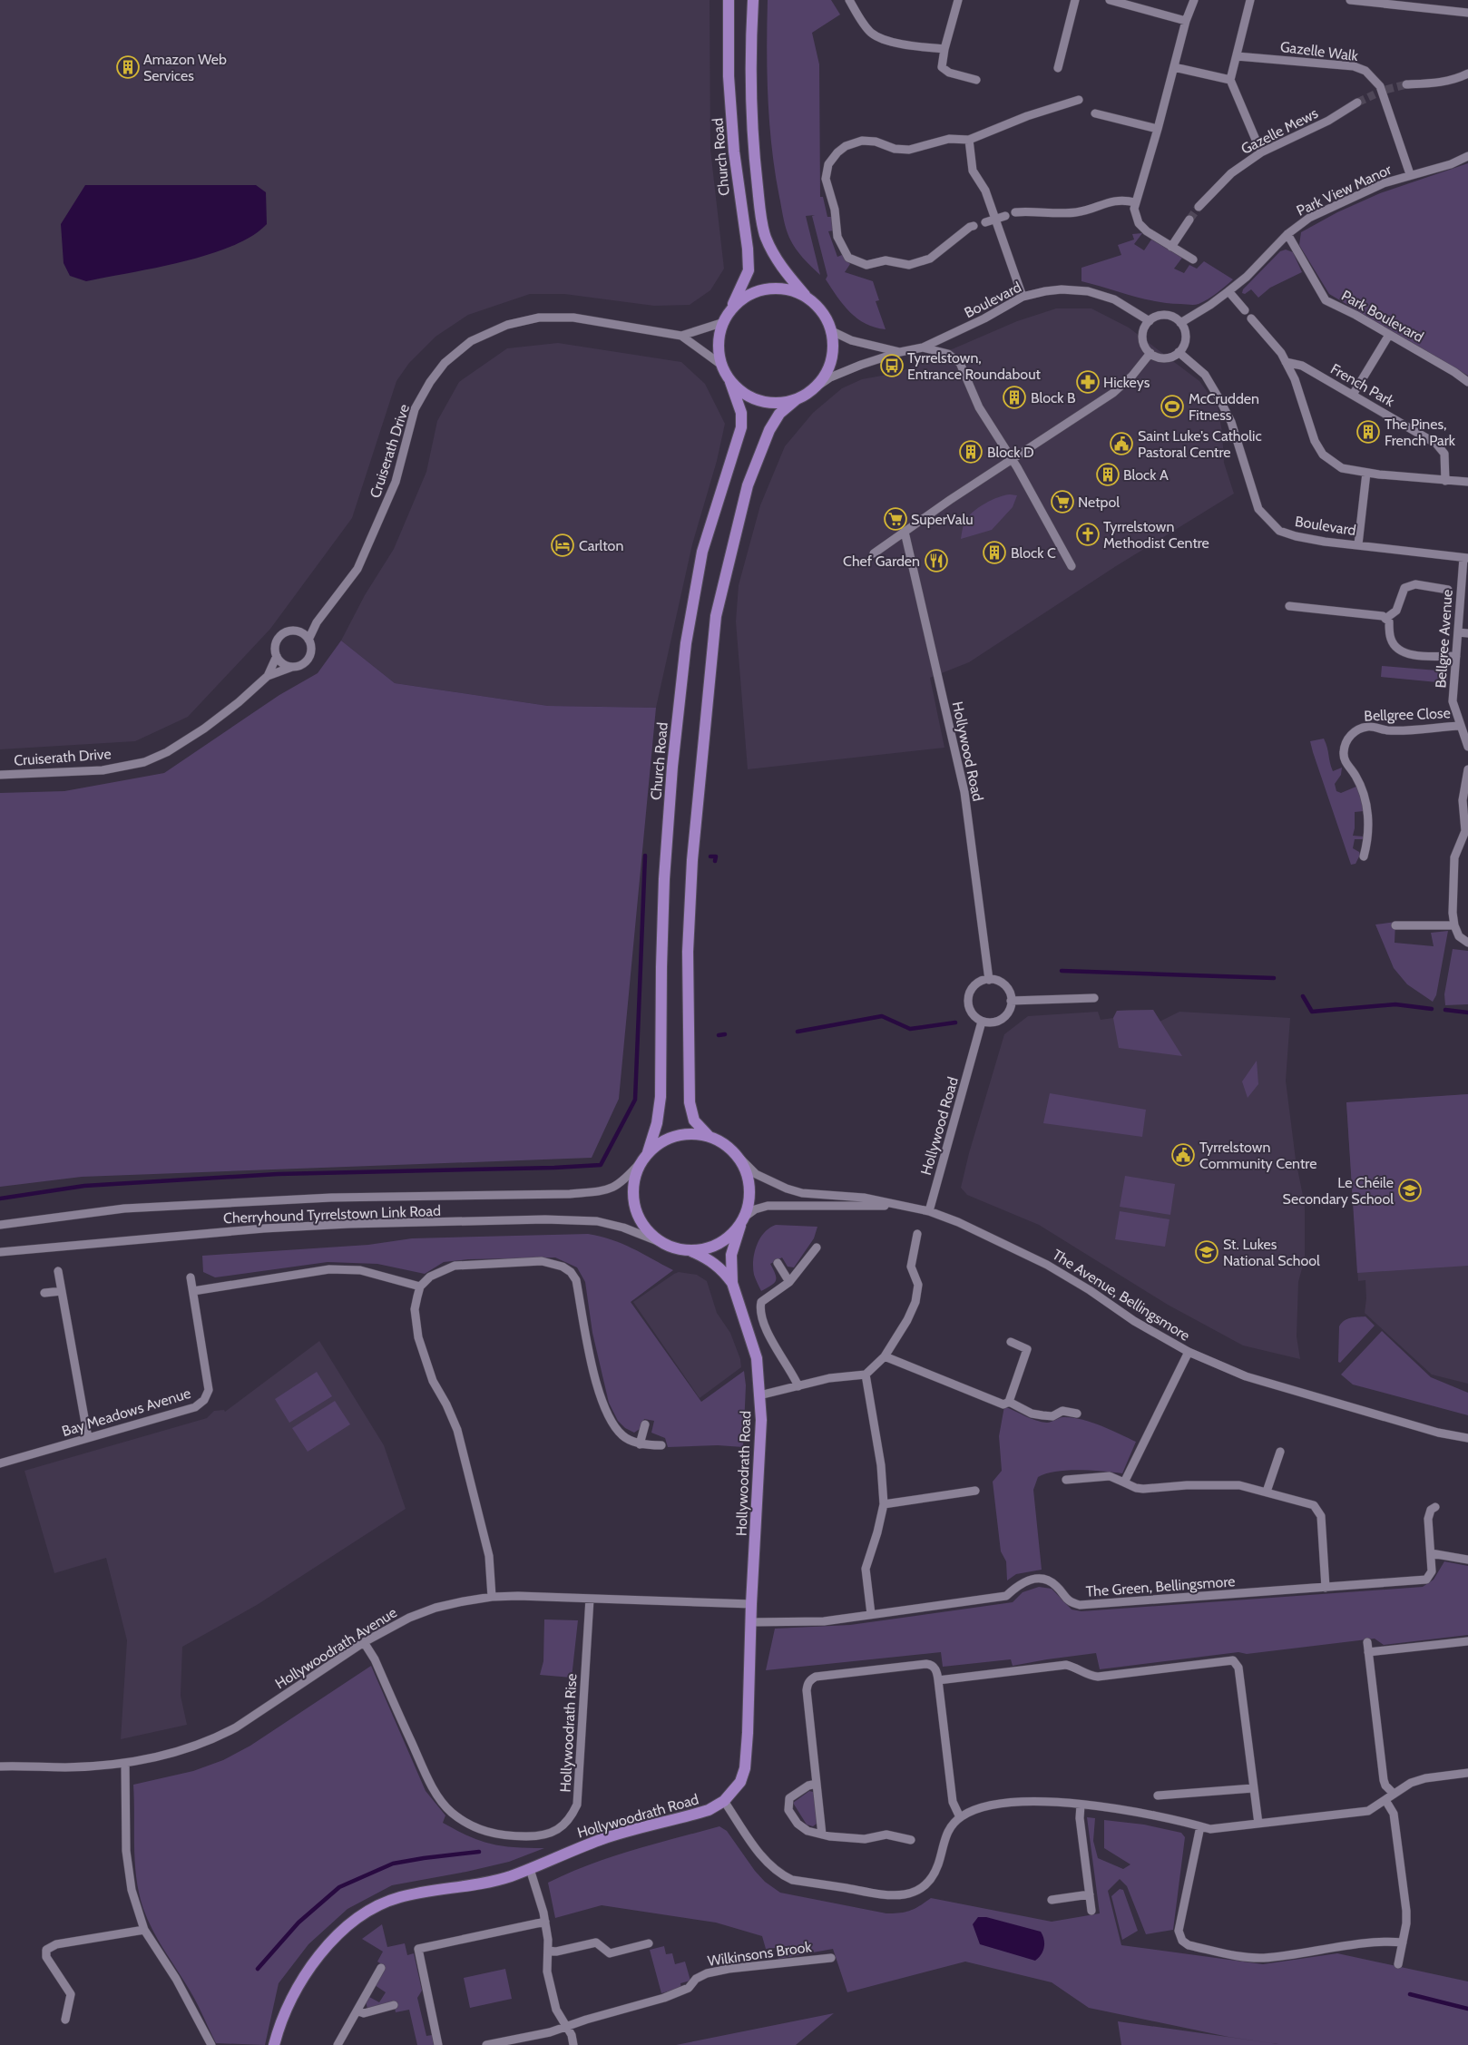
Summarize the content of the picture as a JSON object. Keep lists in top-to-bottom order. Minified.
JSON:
{"streets":{"main road":["Church Road","Hollywoodrath Road"],"street":["Gazelle Walk","Gazelle Mews","Park View Manor","Boulevard","Park Boulevard","French Park","Cruiserath Drive","Bellgree Avenue","Bellgree Close","Hollywood Road","Cherryhound Tyrrelstown Link Road","The Avenue, Bellingsmore","Bay Meadows Avenue","The Green, Bellingsmore","Hollywoodrath Avenue","Hollywoodrath Rise","Wilkinsons Brook"]},"crossings":[["Gazelle Walk","Park View Manor"],["Church Road","Boulevard"],["Church Road","Cherryhound Tyrrelstown Link Road"],["Church Road","The Avenue, Bellingsmore"],["Church Road","Hollywoodrath Road"],["Park View Manor","Boulevard"],["Park View Manor","Park Boulevard"],["Boulevard","Bellgree Avenue"],["Bellgree Avenue","Bellgree Close"],["Hollywood Road","The Avenue, Bellingsmore"],["Cherryhound Tyrrelstown Link Road","The Avenue, Bellingsmore"],["Cherryhound Tyrrelstown Link Road","Hollywoodrath Road"],["The Avenue, Bellingsmore","Hollywoodrath Road"],["Hollywoodrath Road","The Green, Bellingsmore"],["Hollywoodrath Road","Hollywoodrath Avenue"],["Hollywoodrath Avenue","Hollywoodrath Rise"]],"places":{"building":["Amazon Web Services","Block B","The Pines, French Park","Block D","Block A","Block C"],"bus stop":["Tyrrelstown, Entrance Roundabout"],"pharmacy":["Hickeys"],"sports":["McCrudden Fitness"],"public building":["Saint Luke's Catholic Pastoral Centre","Tyrrelstown Community Centre"],"supermarket":["Netpol","SuperValu"],"church":["Tyrrelstown Methodist Centre"],"hotel":["Carlton"],"restaurant":["Chef Garden"],"school or university":["Le Chéile Secondary School","St. Lukes National School"]}}
